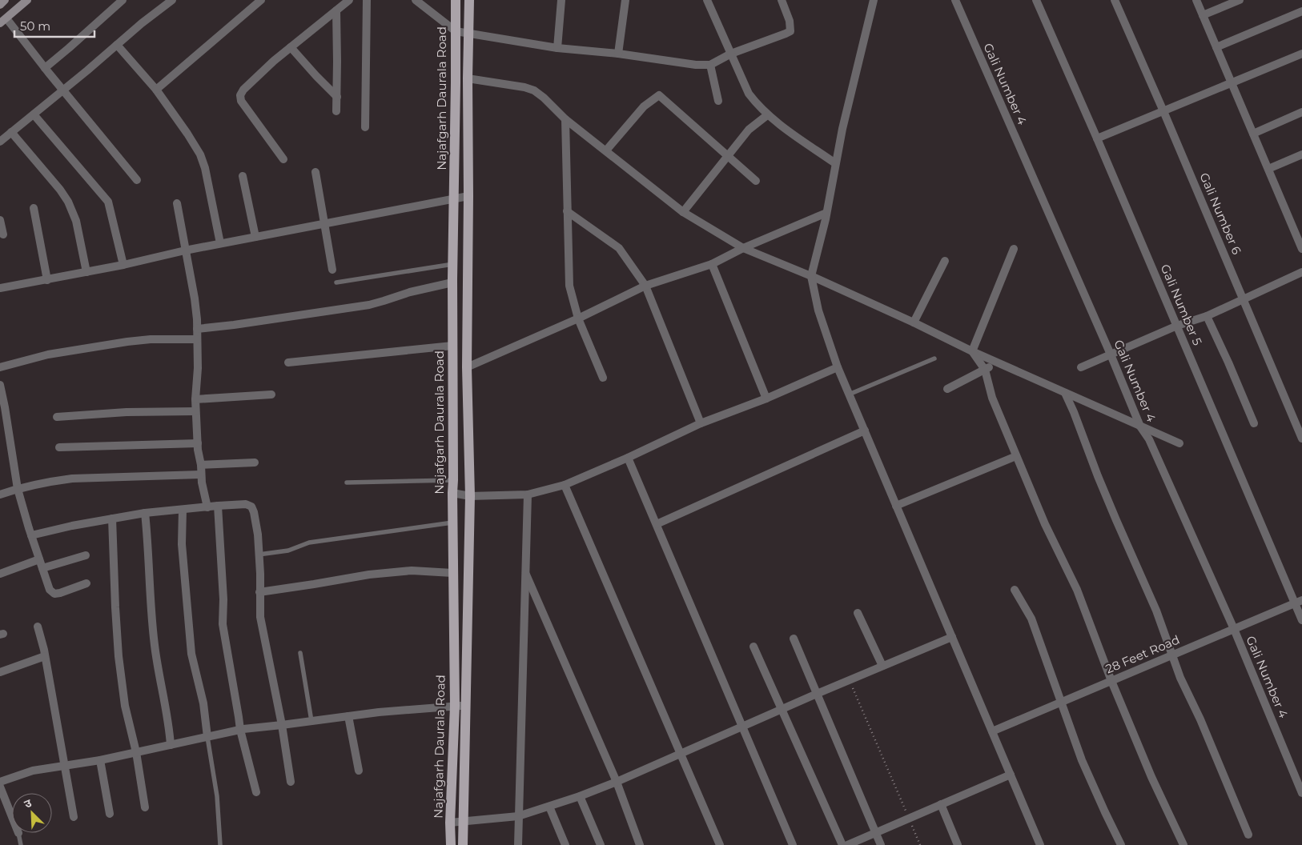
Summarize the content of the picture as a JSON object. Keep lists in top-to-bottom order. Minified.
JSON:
{"streets":{"main road":["Najafgarh Daurala Road"],"street":["Gali Number 4","Gali Number 6","Gali Number 5","28 Feet Road"]},"crossings":[["Gali Number 4","28 Feet Road"],["Gali Number 5","28 Feet Road"]],"scale_bar":"50 m","north":"top left"}
